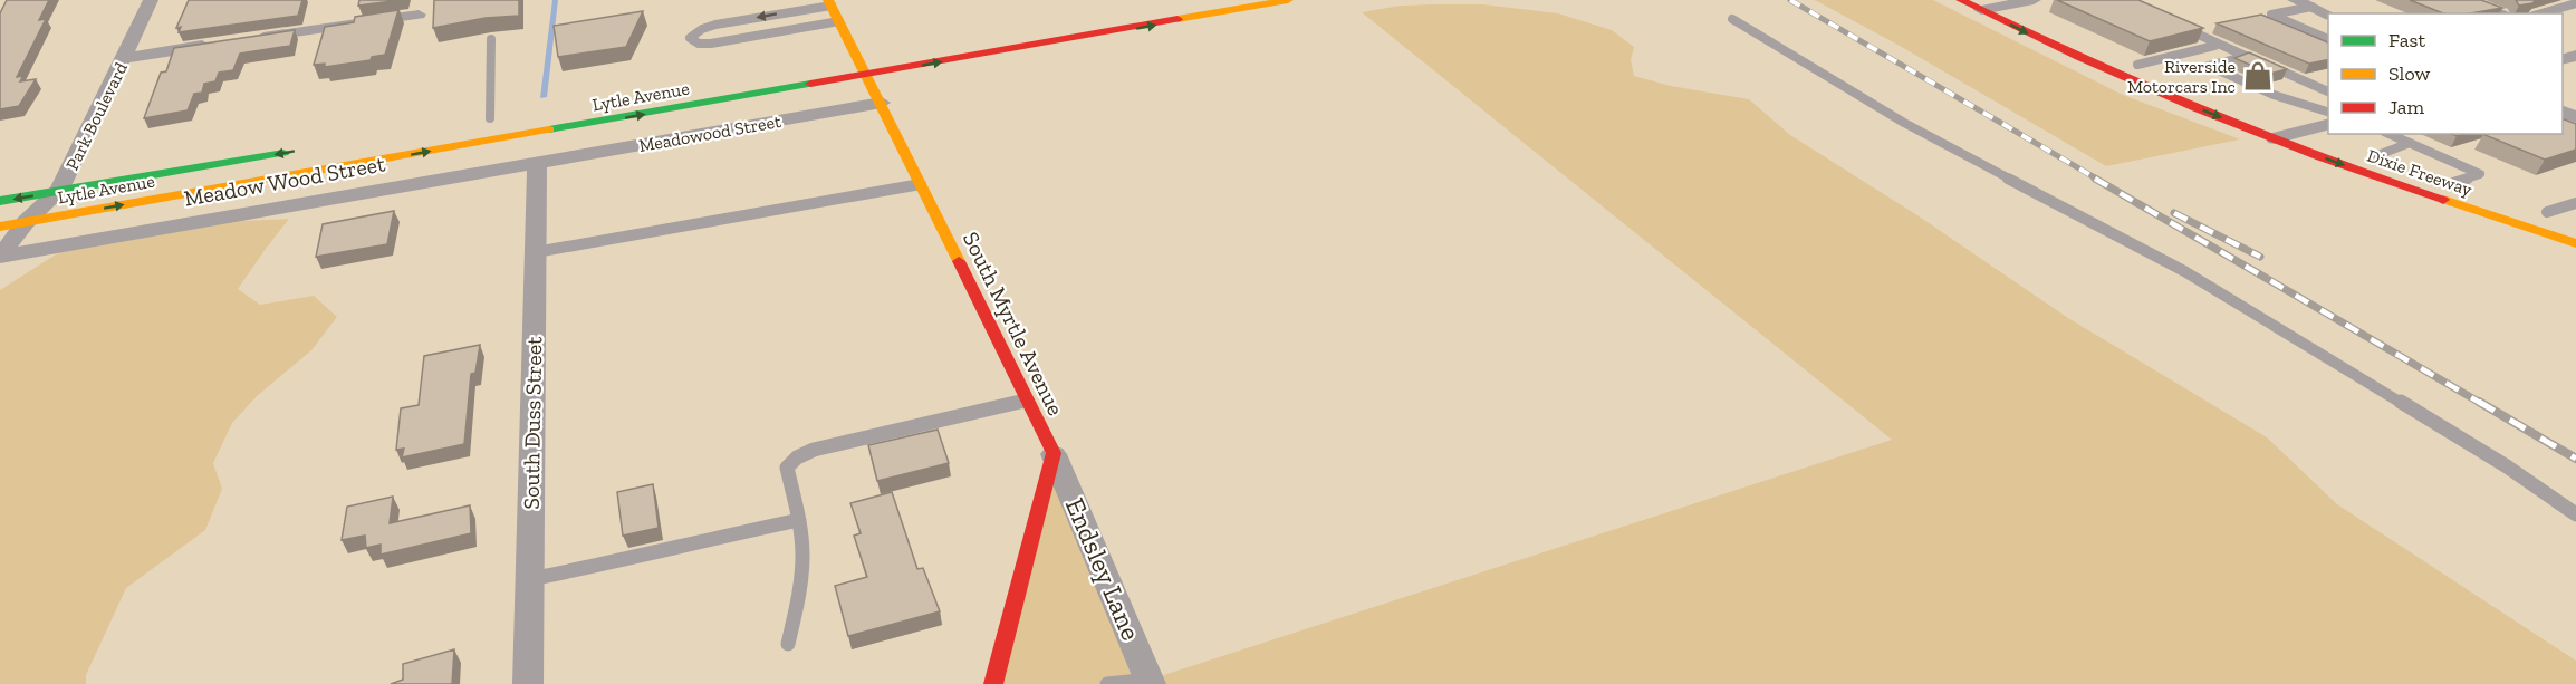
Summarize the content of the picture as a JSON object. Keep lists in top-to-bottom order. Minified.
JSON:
{"streets":{"main road":["Lytle Avenue","Dixie Freeway","South Myrtle Avenue"],"street":["Park Boulevard","Meadowood Street","Meadow Wood Street","South Duss Street","Endsley Lane"]},"crossings":[["Lytle Avenue","Park Boulevard"],["Lytle Avenue","South Myrtle Avenue"],["Park Boulevard","Meadow Wood Street"],["Meadowood Street","Meadow Wood Street"],["Meadowood Street","South Myrtle Avenue"],["Meadowood Street","South Duss Street"],["Meadow Wood Street","South Duss Street"],["South Myrtle Avenue","Endsley Lane"]],"places":{"shop":["Riverside Motorcars Inc"]},"legend":["Fast","Slow","Jam"]}
